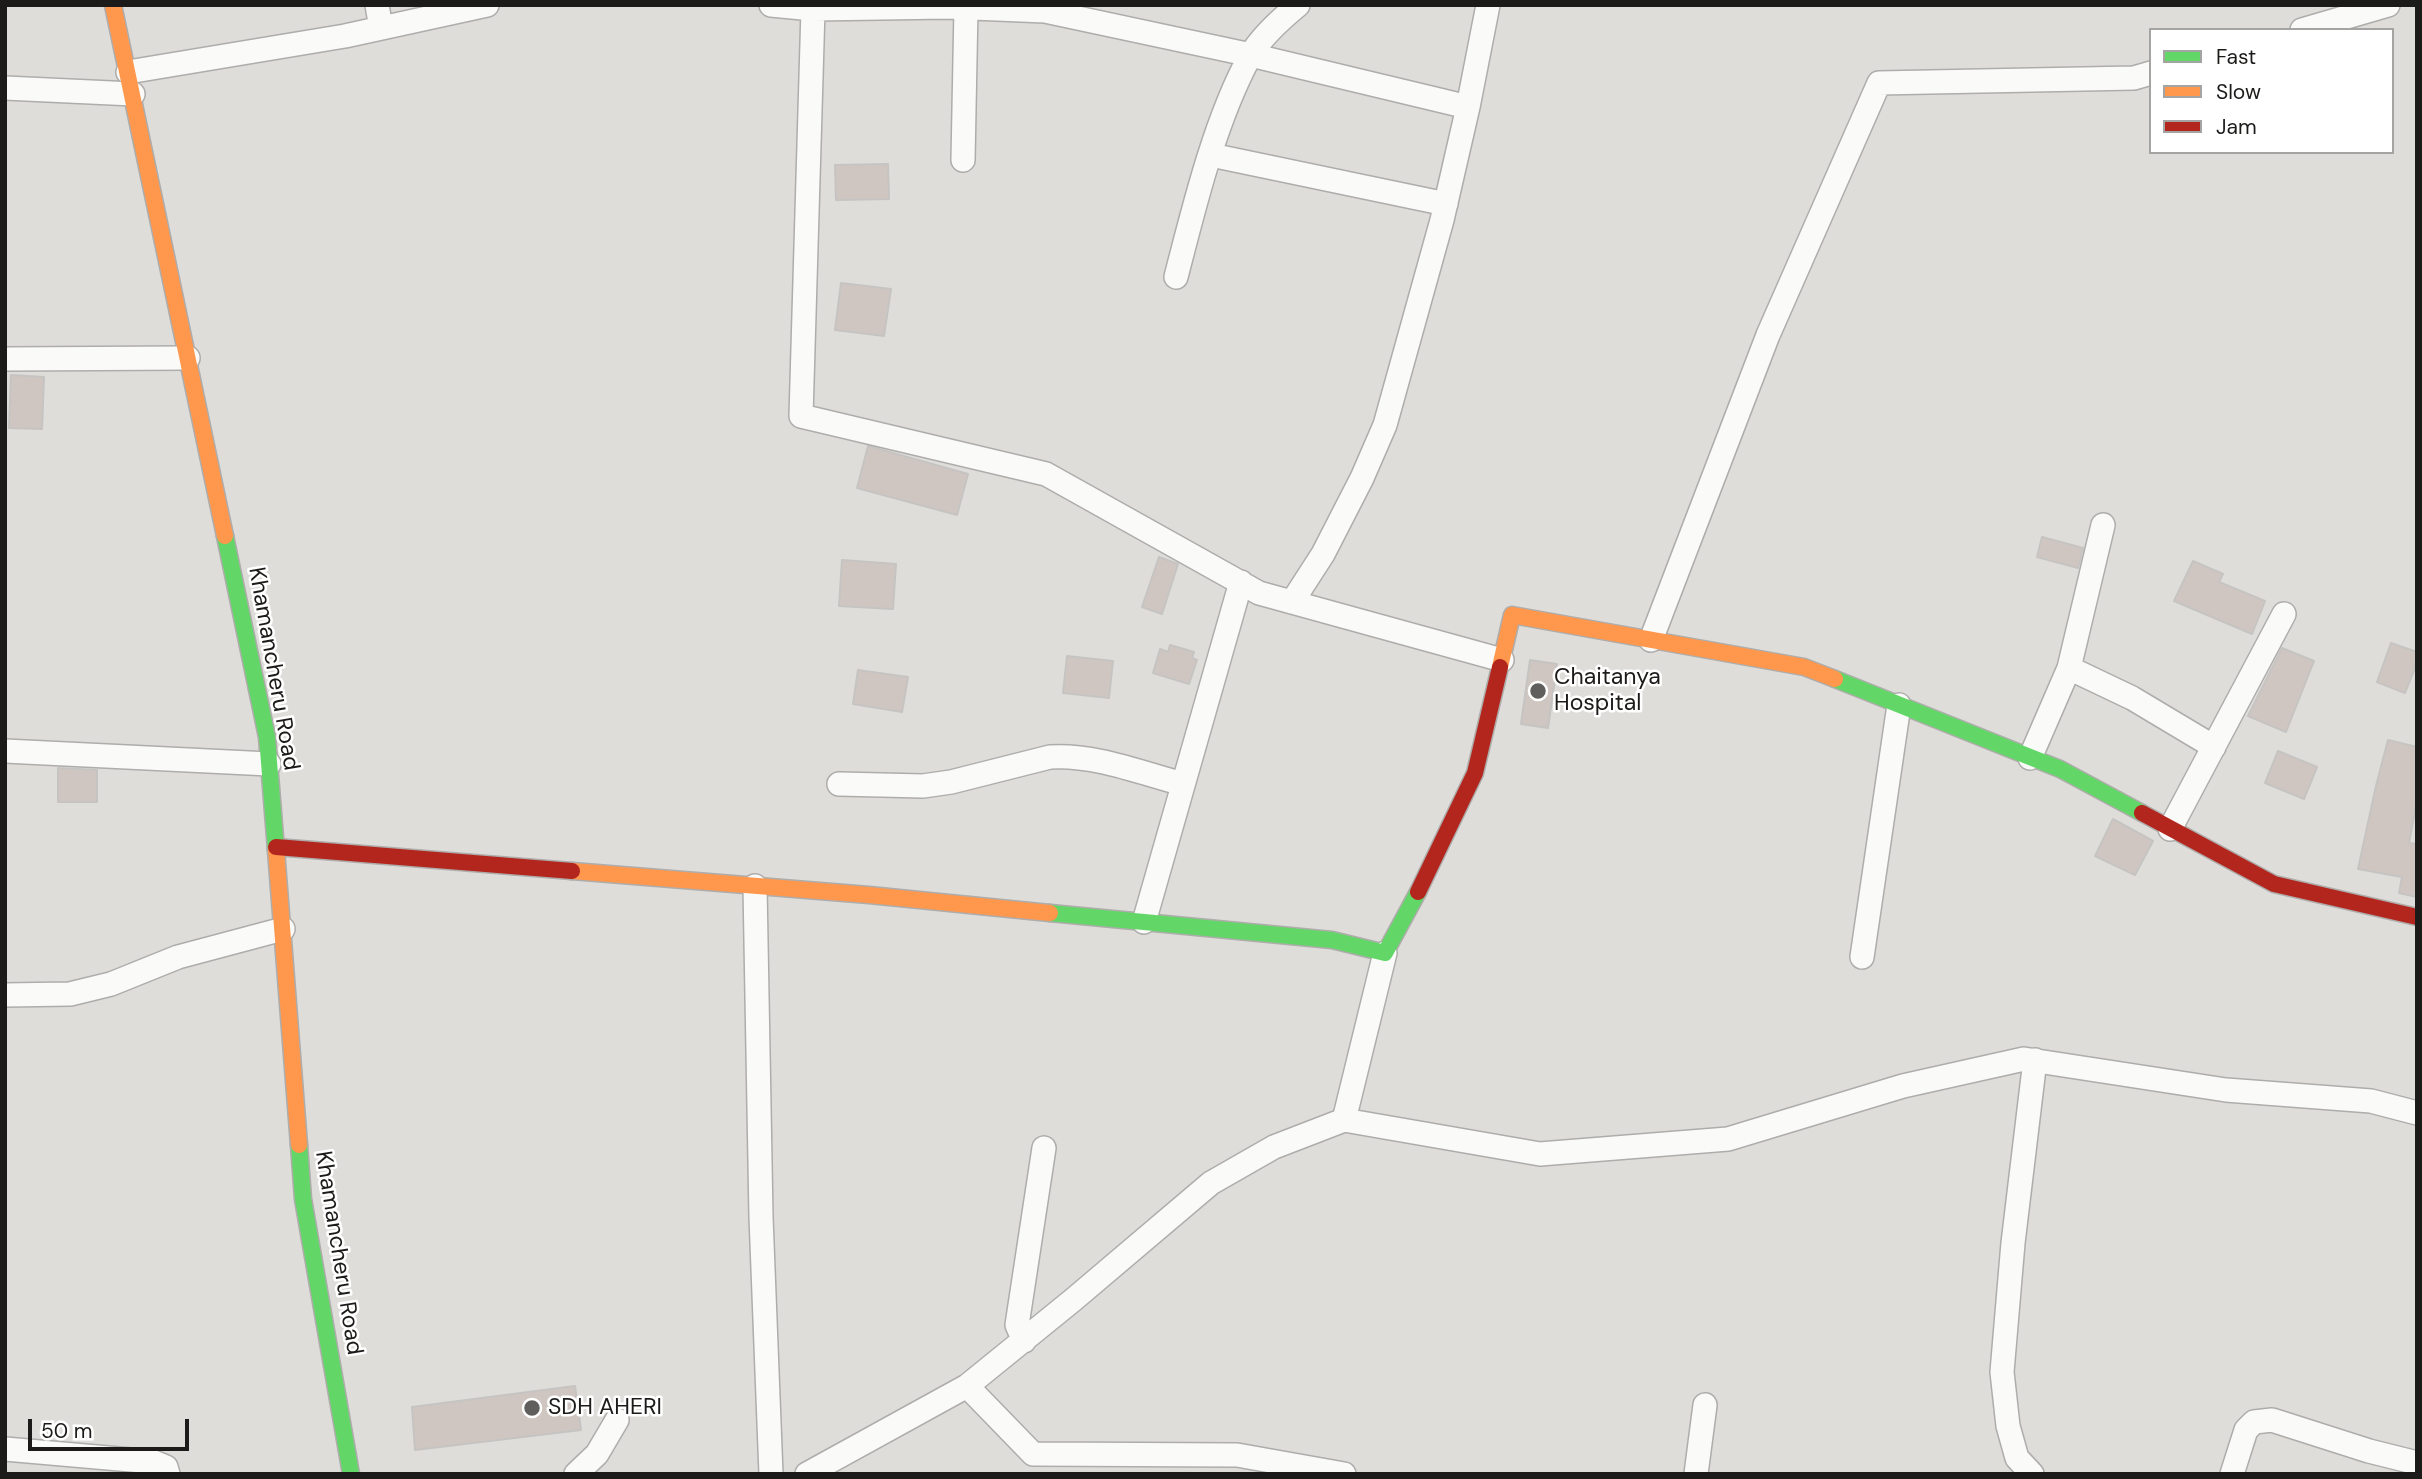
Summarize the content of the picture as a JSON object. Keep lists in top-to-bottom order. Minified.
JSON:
{"streets":{"street":["Khamancheru Road"]},"places":["Chaitanya Hospital","SDH AHERI"],"legend":["Fast","Slow","Jam"],"scale_bar":"50 m"}
